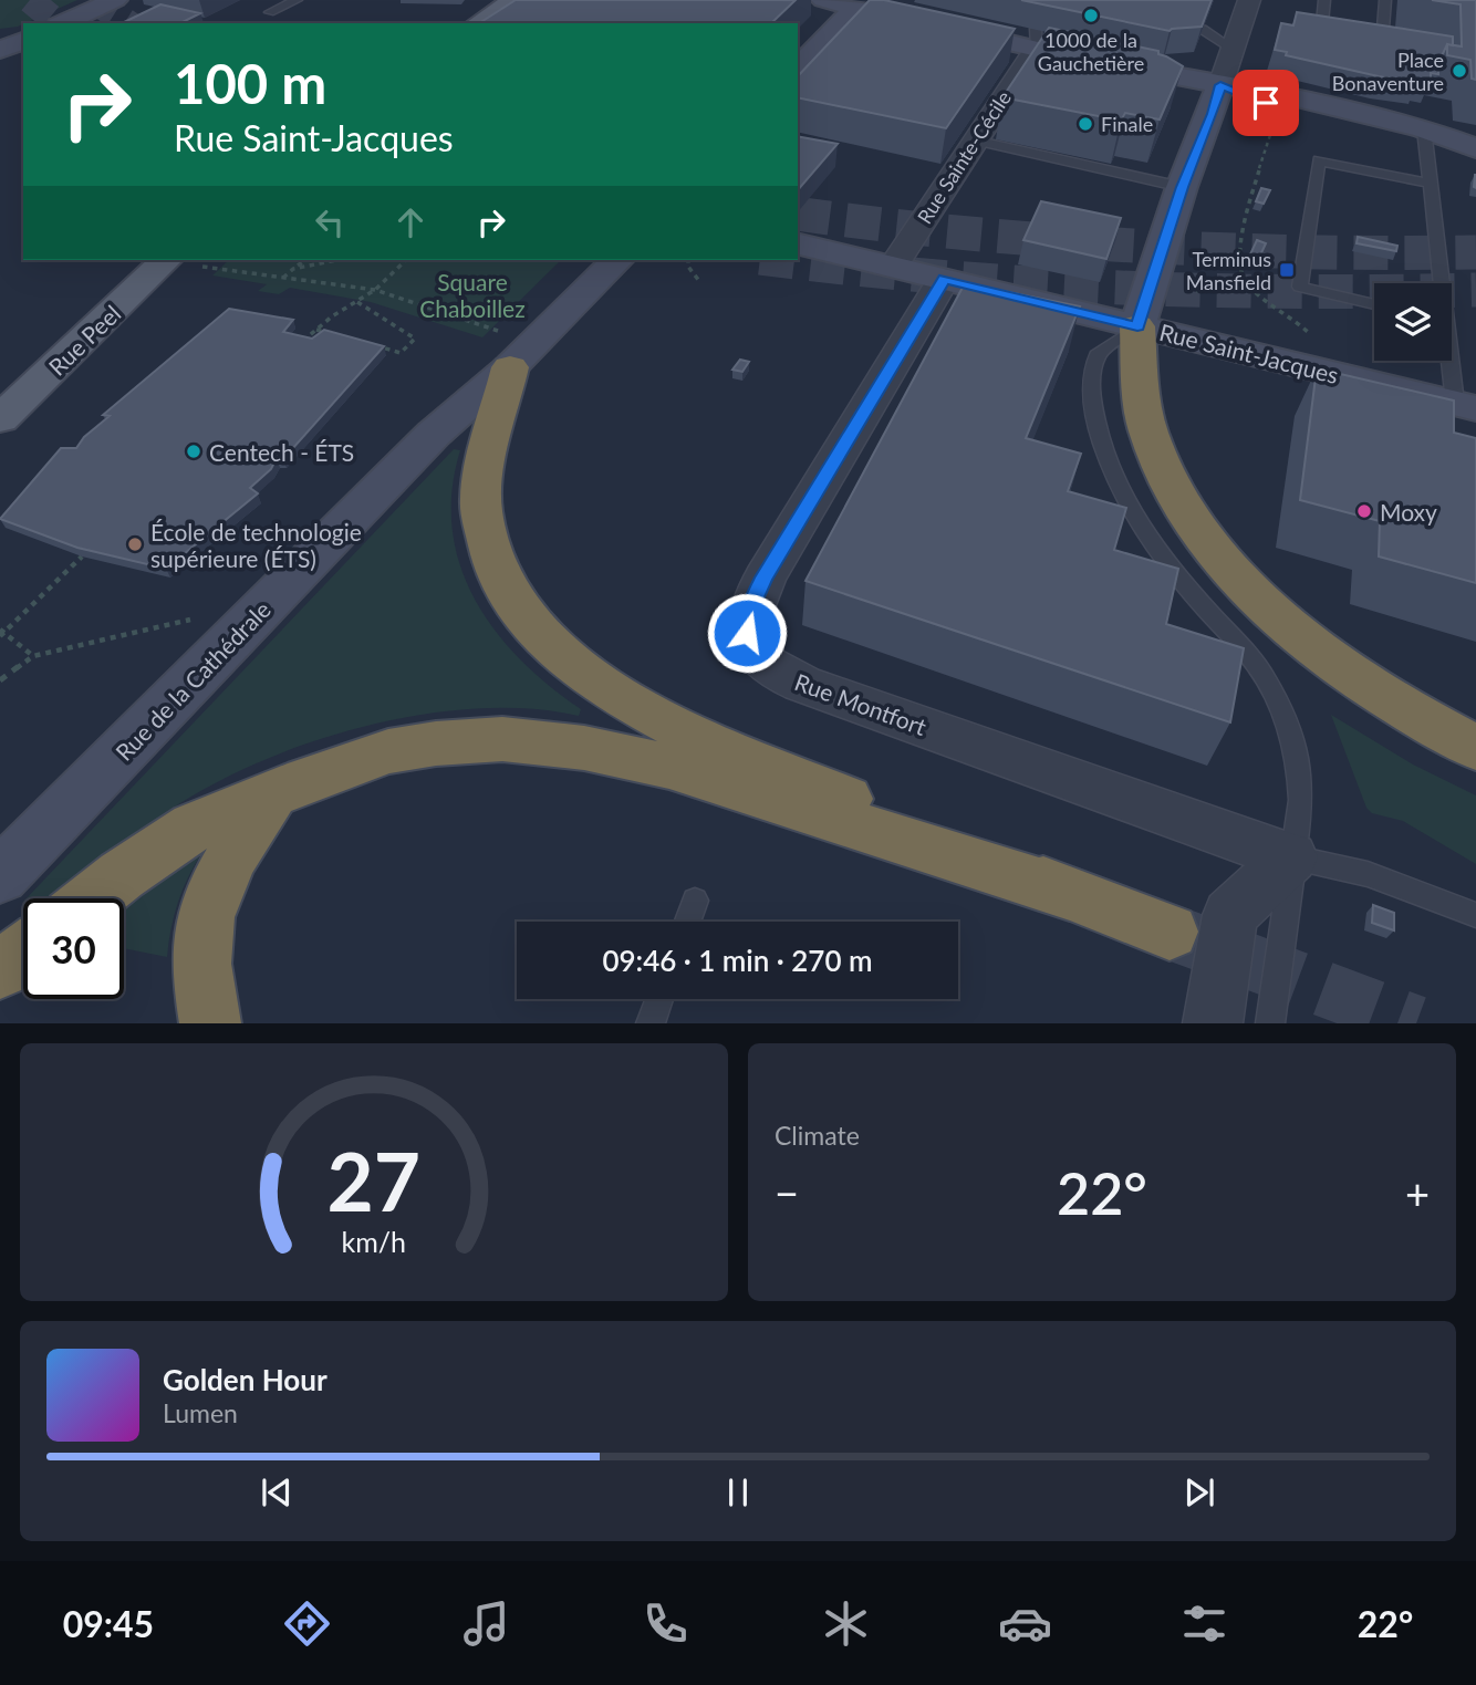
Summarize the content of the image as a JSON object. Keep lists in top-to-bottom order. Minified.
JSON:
{"streets":{"main road":["Rue Peel","Rue Saint-Jacques","Rue de la Cathédrale"],"street":["Rue Sainte-Cécile","Rue Montfort"]},"crossings":[["Rue Sainte-Cécile","Rue Saint-Jacques"],["Rue Saint-Jacques","Rue Montfort"]],"parks":["Square Chaboillez"],"places":{"other":["1000 de la Gauchetière","Place Bonaventure","Finale","Centech - ÉTS","Moxy","École de technologie supérieure (ÉTS)"],"transit":["Terminus Mansfield"]},"page":{"turn":["100 m","Rue Saint-Jacques"],"limit":"30","trip":"09:46 · 1 min · 270 m","tile":"Climate","heat":["−","22°","+"],"song":["Golden Hour","Lumen"],"tabs":["09:45","22°"],"gauge":["27","km/h"]}}
